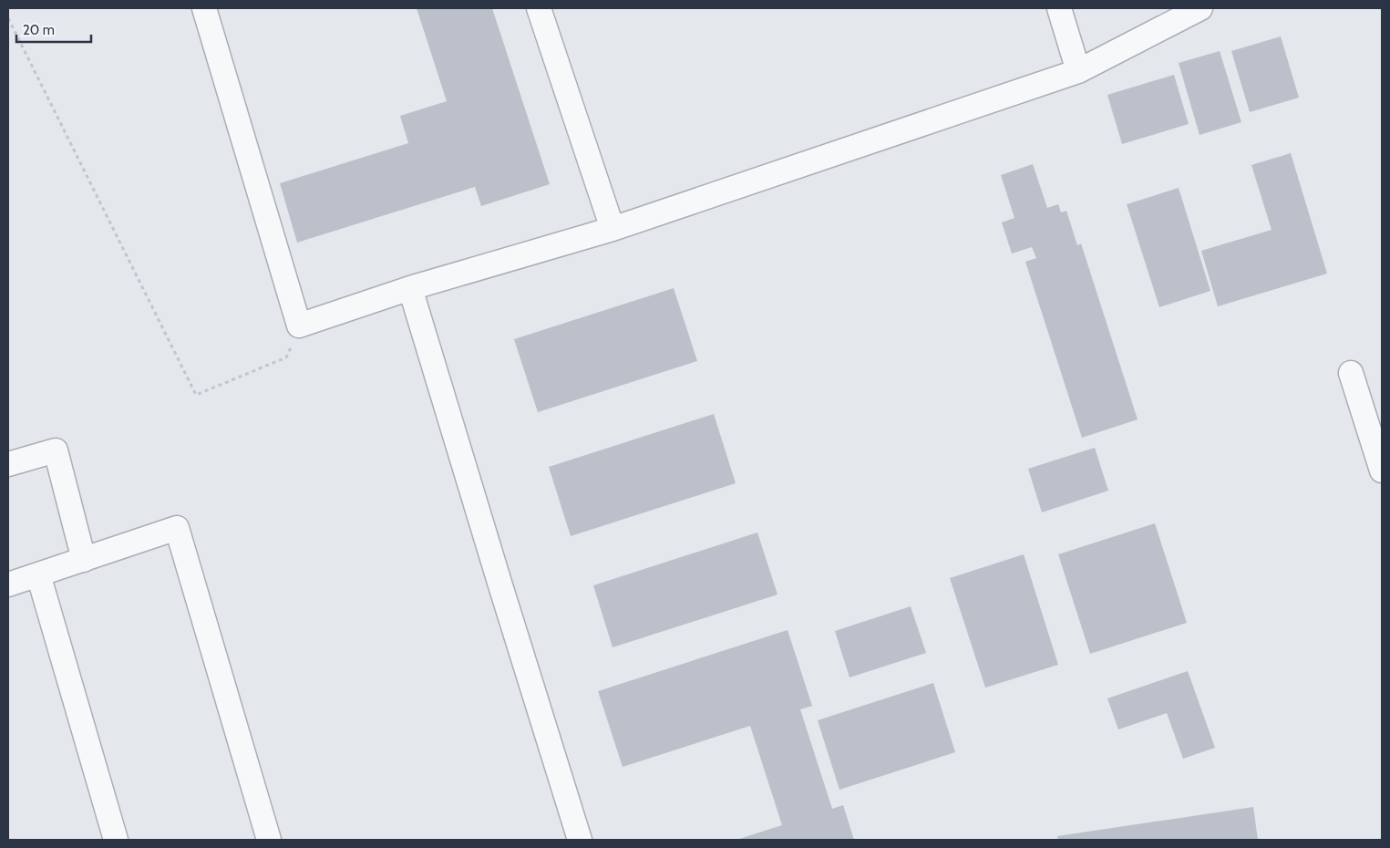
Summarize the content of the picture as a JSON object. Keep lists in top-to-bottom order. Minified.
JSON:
{"scale_bar":"20 m"}
